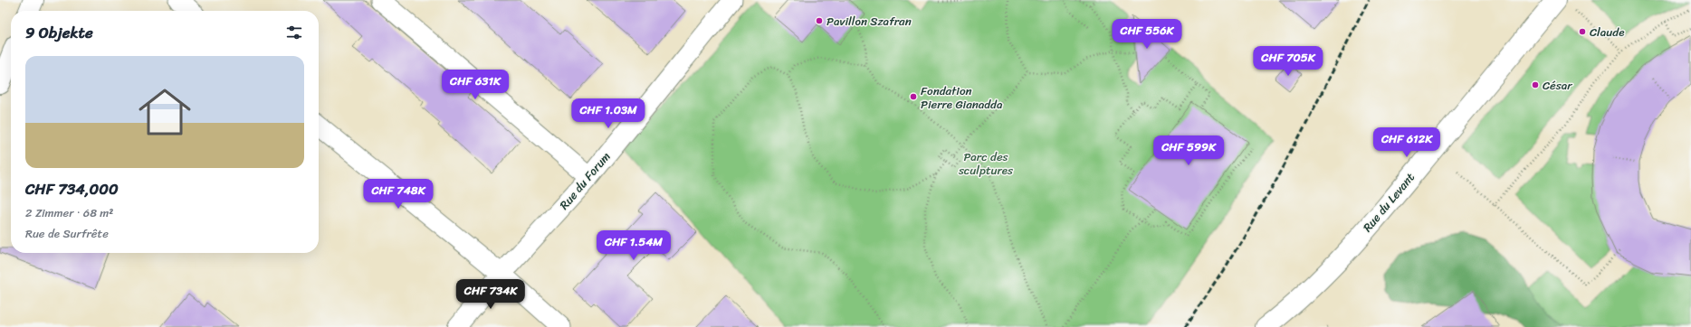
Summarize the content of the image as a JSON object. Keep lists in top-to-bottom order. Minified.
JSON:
{"streets":{"street":["Rue du Forum","Rue du Levant"]},"parks":["Parc des sculptures"],"places":["Pavillon Szafran","Claude","César","Fondation Pierre Gianadda"],"page":{"heading":"9 Objekte","price":["CHF 556K","CHF 705K","CHF 631K","CHF 1.03M","CHF 612K","CHF 599K","CHF 748K","CHF 1.54M","CHF 734K"],"list":[{"name":"CHF 734,000","note":"2 Zimmer · 68 m² · Rue de Surfrête"}]}}
